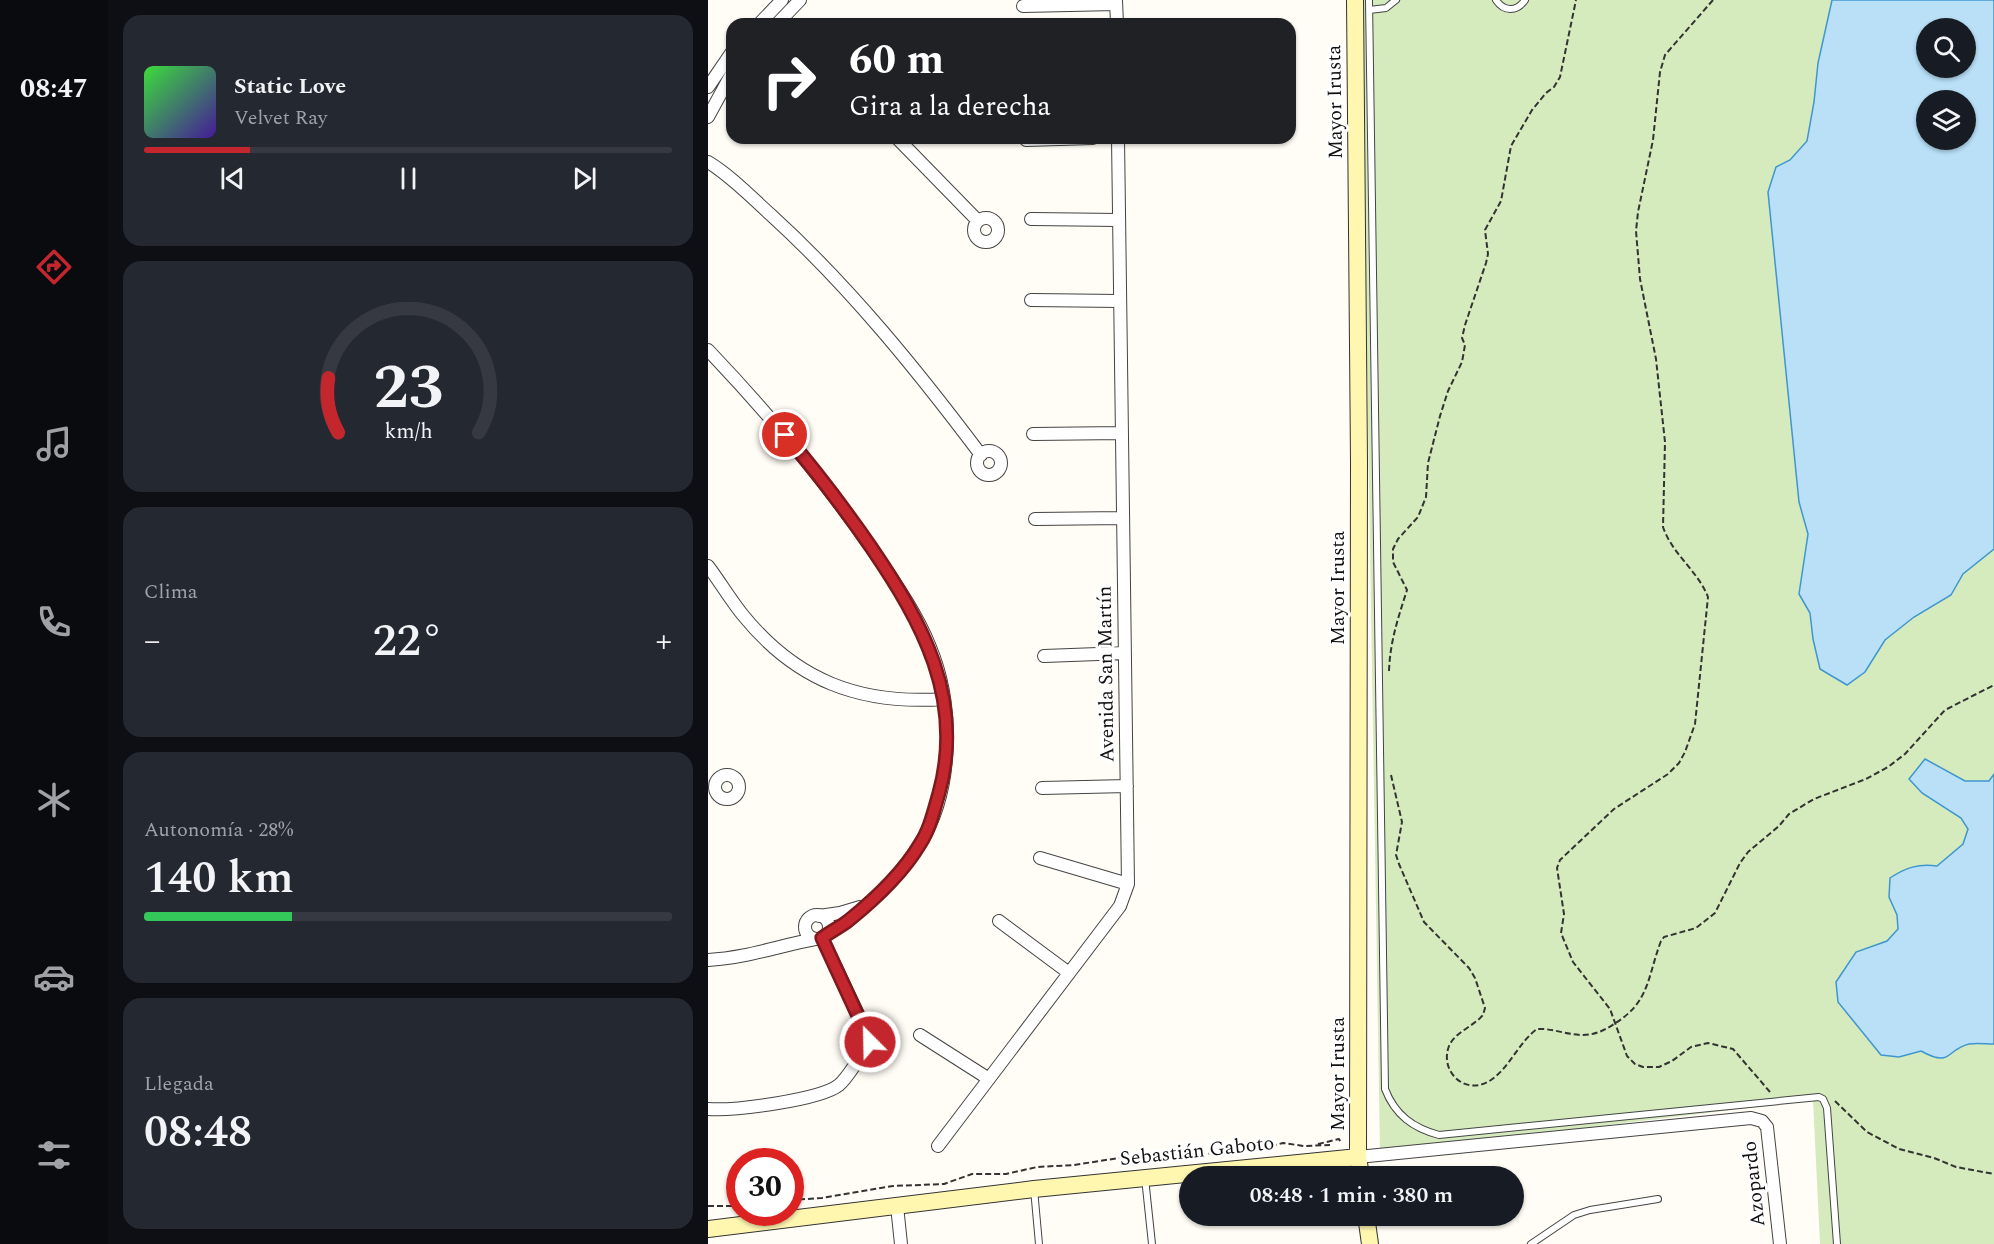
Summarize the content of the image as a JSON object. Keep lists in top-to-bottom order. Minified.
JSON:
{"streets":{"main road":["Mayor Irusta","Sebastián Gaboto"],"street":["Avenida San Martín","Azopardo"]},"crossings":[["Mayor Irusta","Sebastián Gaboto"],["Sebastián Gaboto","Azopardo"]],"page":{"tabs":"08:47","turn":["60 m","Gira a la derecha"],"song":["Static Love","Velvet Ray"],"tile":["Clima",["Autonomía · 28%","140 km"],["Llegada","08:48"]],"heat":["−","22°","+"],"limit":"30","trip":"08:48 · 1 min · 380 m","gauge":["23","km/h"]}}
